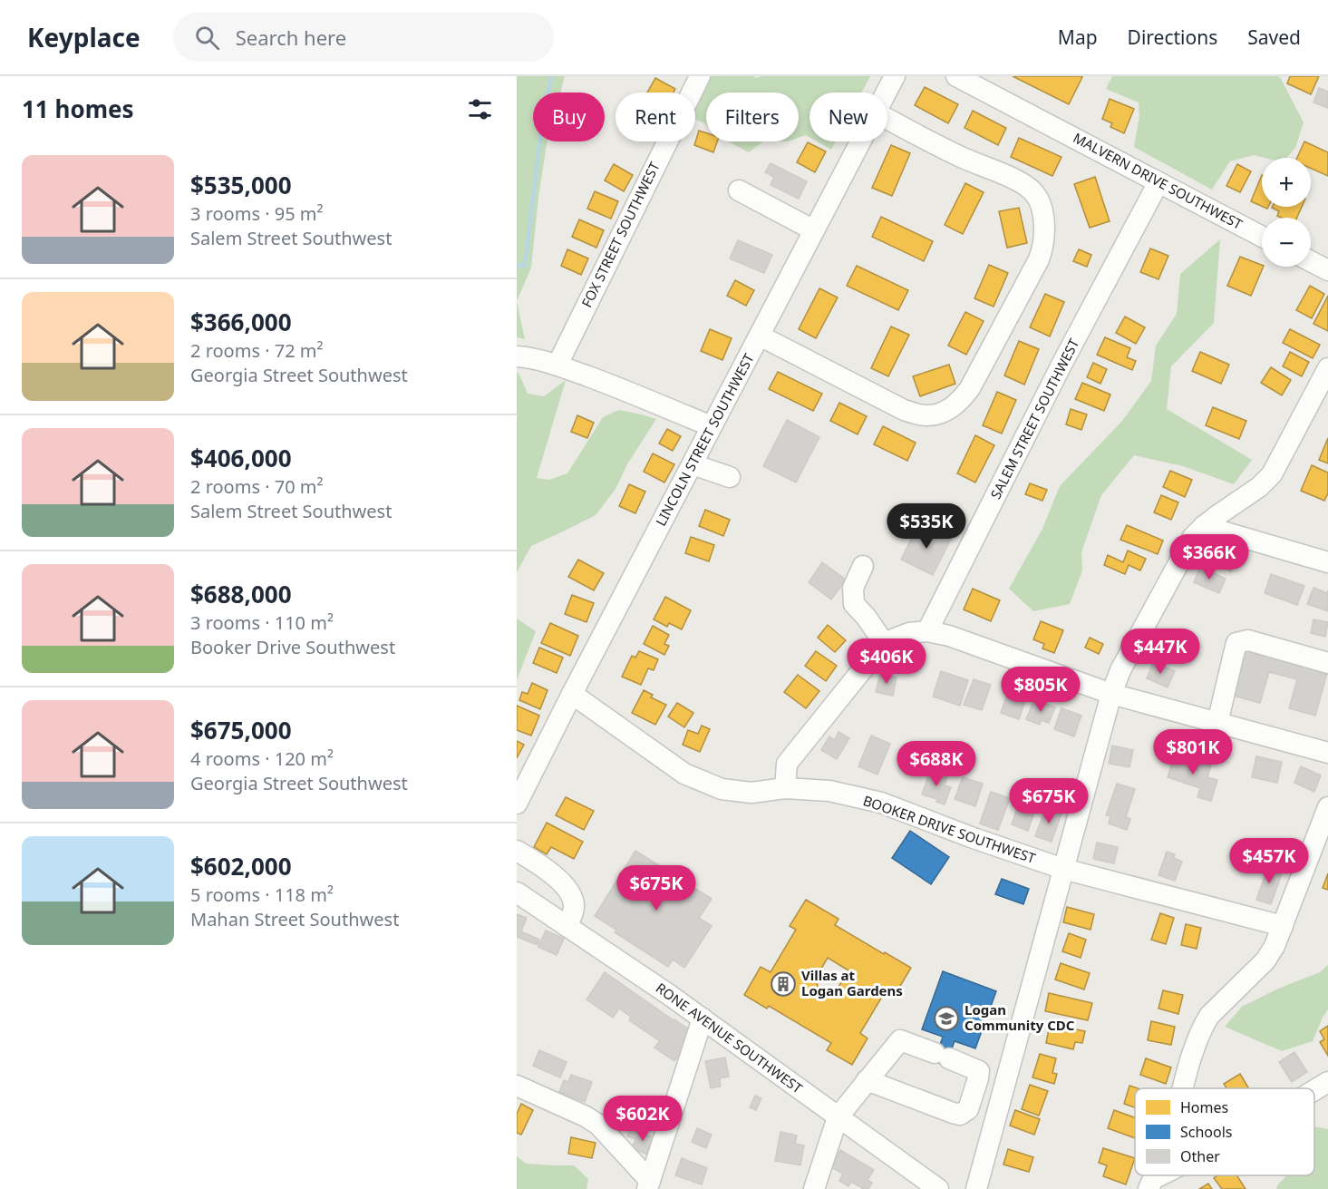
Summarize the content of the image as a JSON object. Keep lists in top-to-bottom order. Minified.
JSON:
{"streets":{"street":["MALVERN DRIVE SOUTHWEST","FOX STREET SOUTHWEST","SALEM STREET SOUTHWEST","LINCOLN STREET SOUTHWEST","BOOKER DRIVE SOUTHWEST","RONE AVENUE SOUTHWEST"]},"crossings":[["MALVERN DRIVE SOUTHWEST","SALEM STREET SOUTHWEST"],["LINCOLN STREET SOUTHWEST","BOOKER DRIVE SOUTHWEST"]],"places":{"building":["Villas at Logan Gardens"],"school or university":["Logan Community CDC"]},"legend":["Homes","Schools","Other"],"page":{"header":"Keyplace","search":"Search here","nav":["Map","Directions","Saved"],"heading":"11 homes","chip":["Buy","Rent","Filters","New"],"list":[{"name":"$535,000","note":"3 rooms · 95 m² · Salem Street Southwest"},{"name":"$366,000","note":"2 rooms · 72 m² · Georgia Street Southwest"},{"name":"$406,000","note":"2 rooms · 70 m² · Salem Street Southwest"},{"name":"$688,000","note":"3 rooms · 110 m² · Booker Drive Southwest"},{"name":"$675,000","note":"4 rooms · 120 m² · Georgia Street Southwest"},{"name":"$602,000","note":"5 rooms · 118 m² · Mahan Street Southwest"}],"map_buttons":["+","−"],"price":["$535K","$366K","$447K","$406K","$805K","$801K","$688K","$675K","$457K","$675K","$602K"]}}
